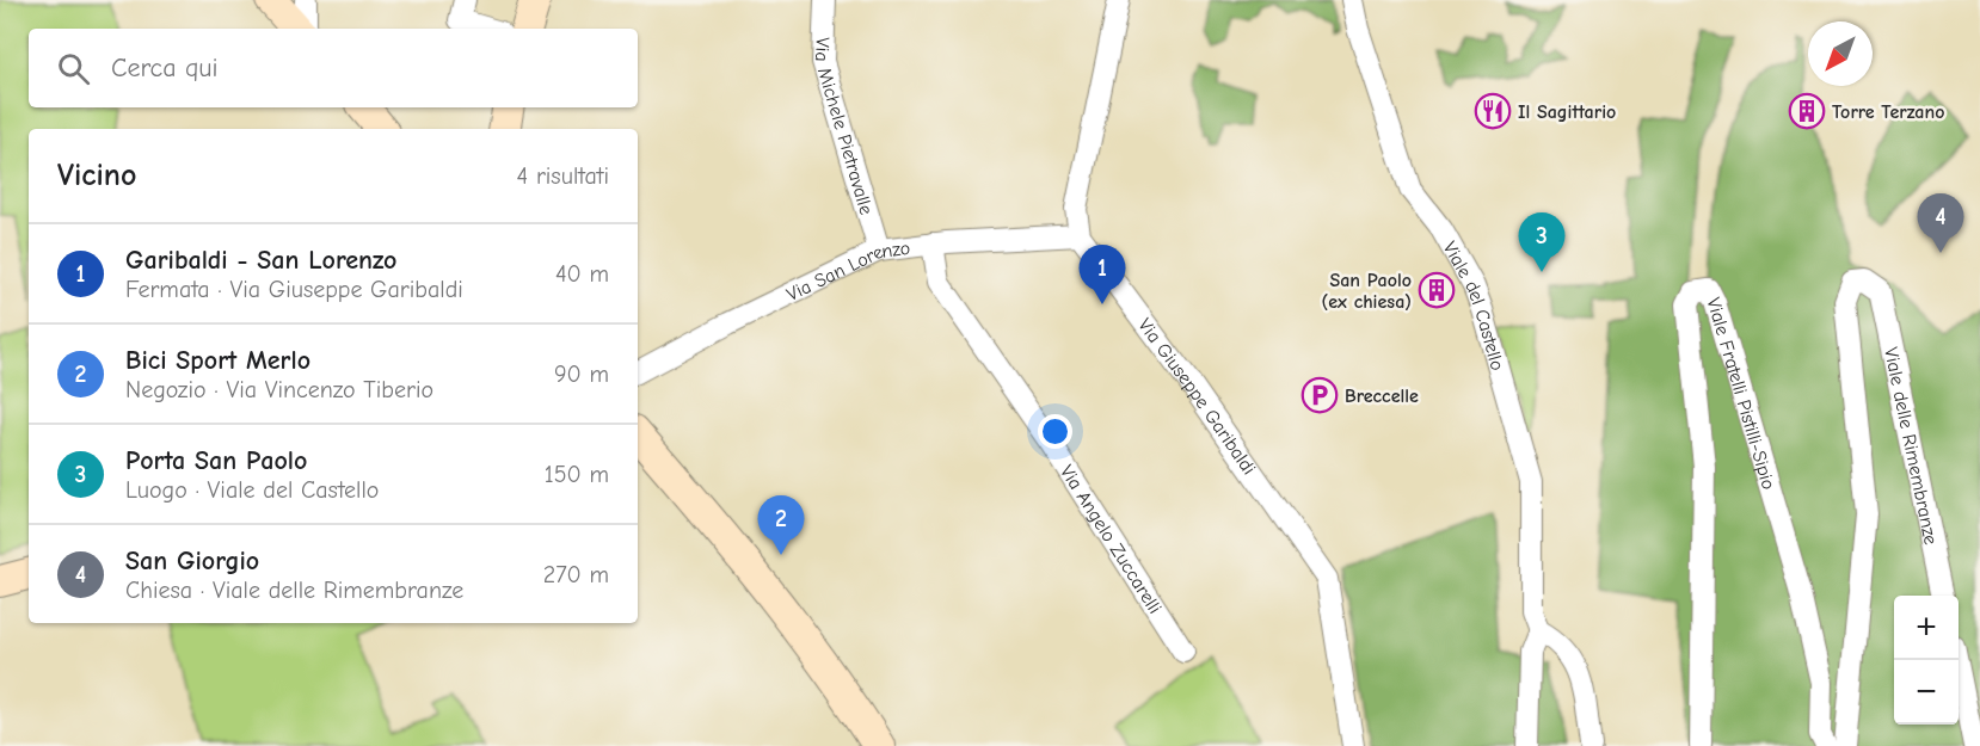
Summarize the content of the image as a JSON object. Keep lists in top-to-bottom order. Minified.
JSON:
{"streets":{"street":["Via Michele Pietravalle","Via San Lorenzo","Viale del Castello","Viale Fratelli Pistilli-Sipio","Via Giuseppe Garibaldi","Viale delle Rimembranze","Via Angelo Zuccarelli"]},"crossings":[["Via Michele Pietravalle","Via San Lorenzo"],["Via San Lorenzo","Via Giuseppe Garibaldi"],["Via San Lorenzo","Via Angelo Zuccarelli"]],"places":{"restaurant":["Il Sagittario"],"building":["Torre Terzano","San Paolo (ex chiesa)"],"parking":["Breccelle"]},"north":"bottom left","page":{"search":"Cerca qui","heading":["Vicino","4 risultati"],"pins":["4","3","1","2"],"list":[{"mark":"1","name":"Garibaldi - San Lorenzo","note":"Fermata · Via Giuseppe Garibaldi","value":"40 m"},{"mark":"2","name":"Bici Sport Merlo","note":"Negozio · Via Vincenzo Tiberio","value":"90 m"},{"mark":"3","name":"Porta San Paolo","note":"Luogo · Viale del Castello","value":"150 m"},{"mark":"4","name":"San Giorgio","note":"Chiesa · Viale delle Rimembranze","value":"270 m"}],"map_buttons":["+","−"]}}
